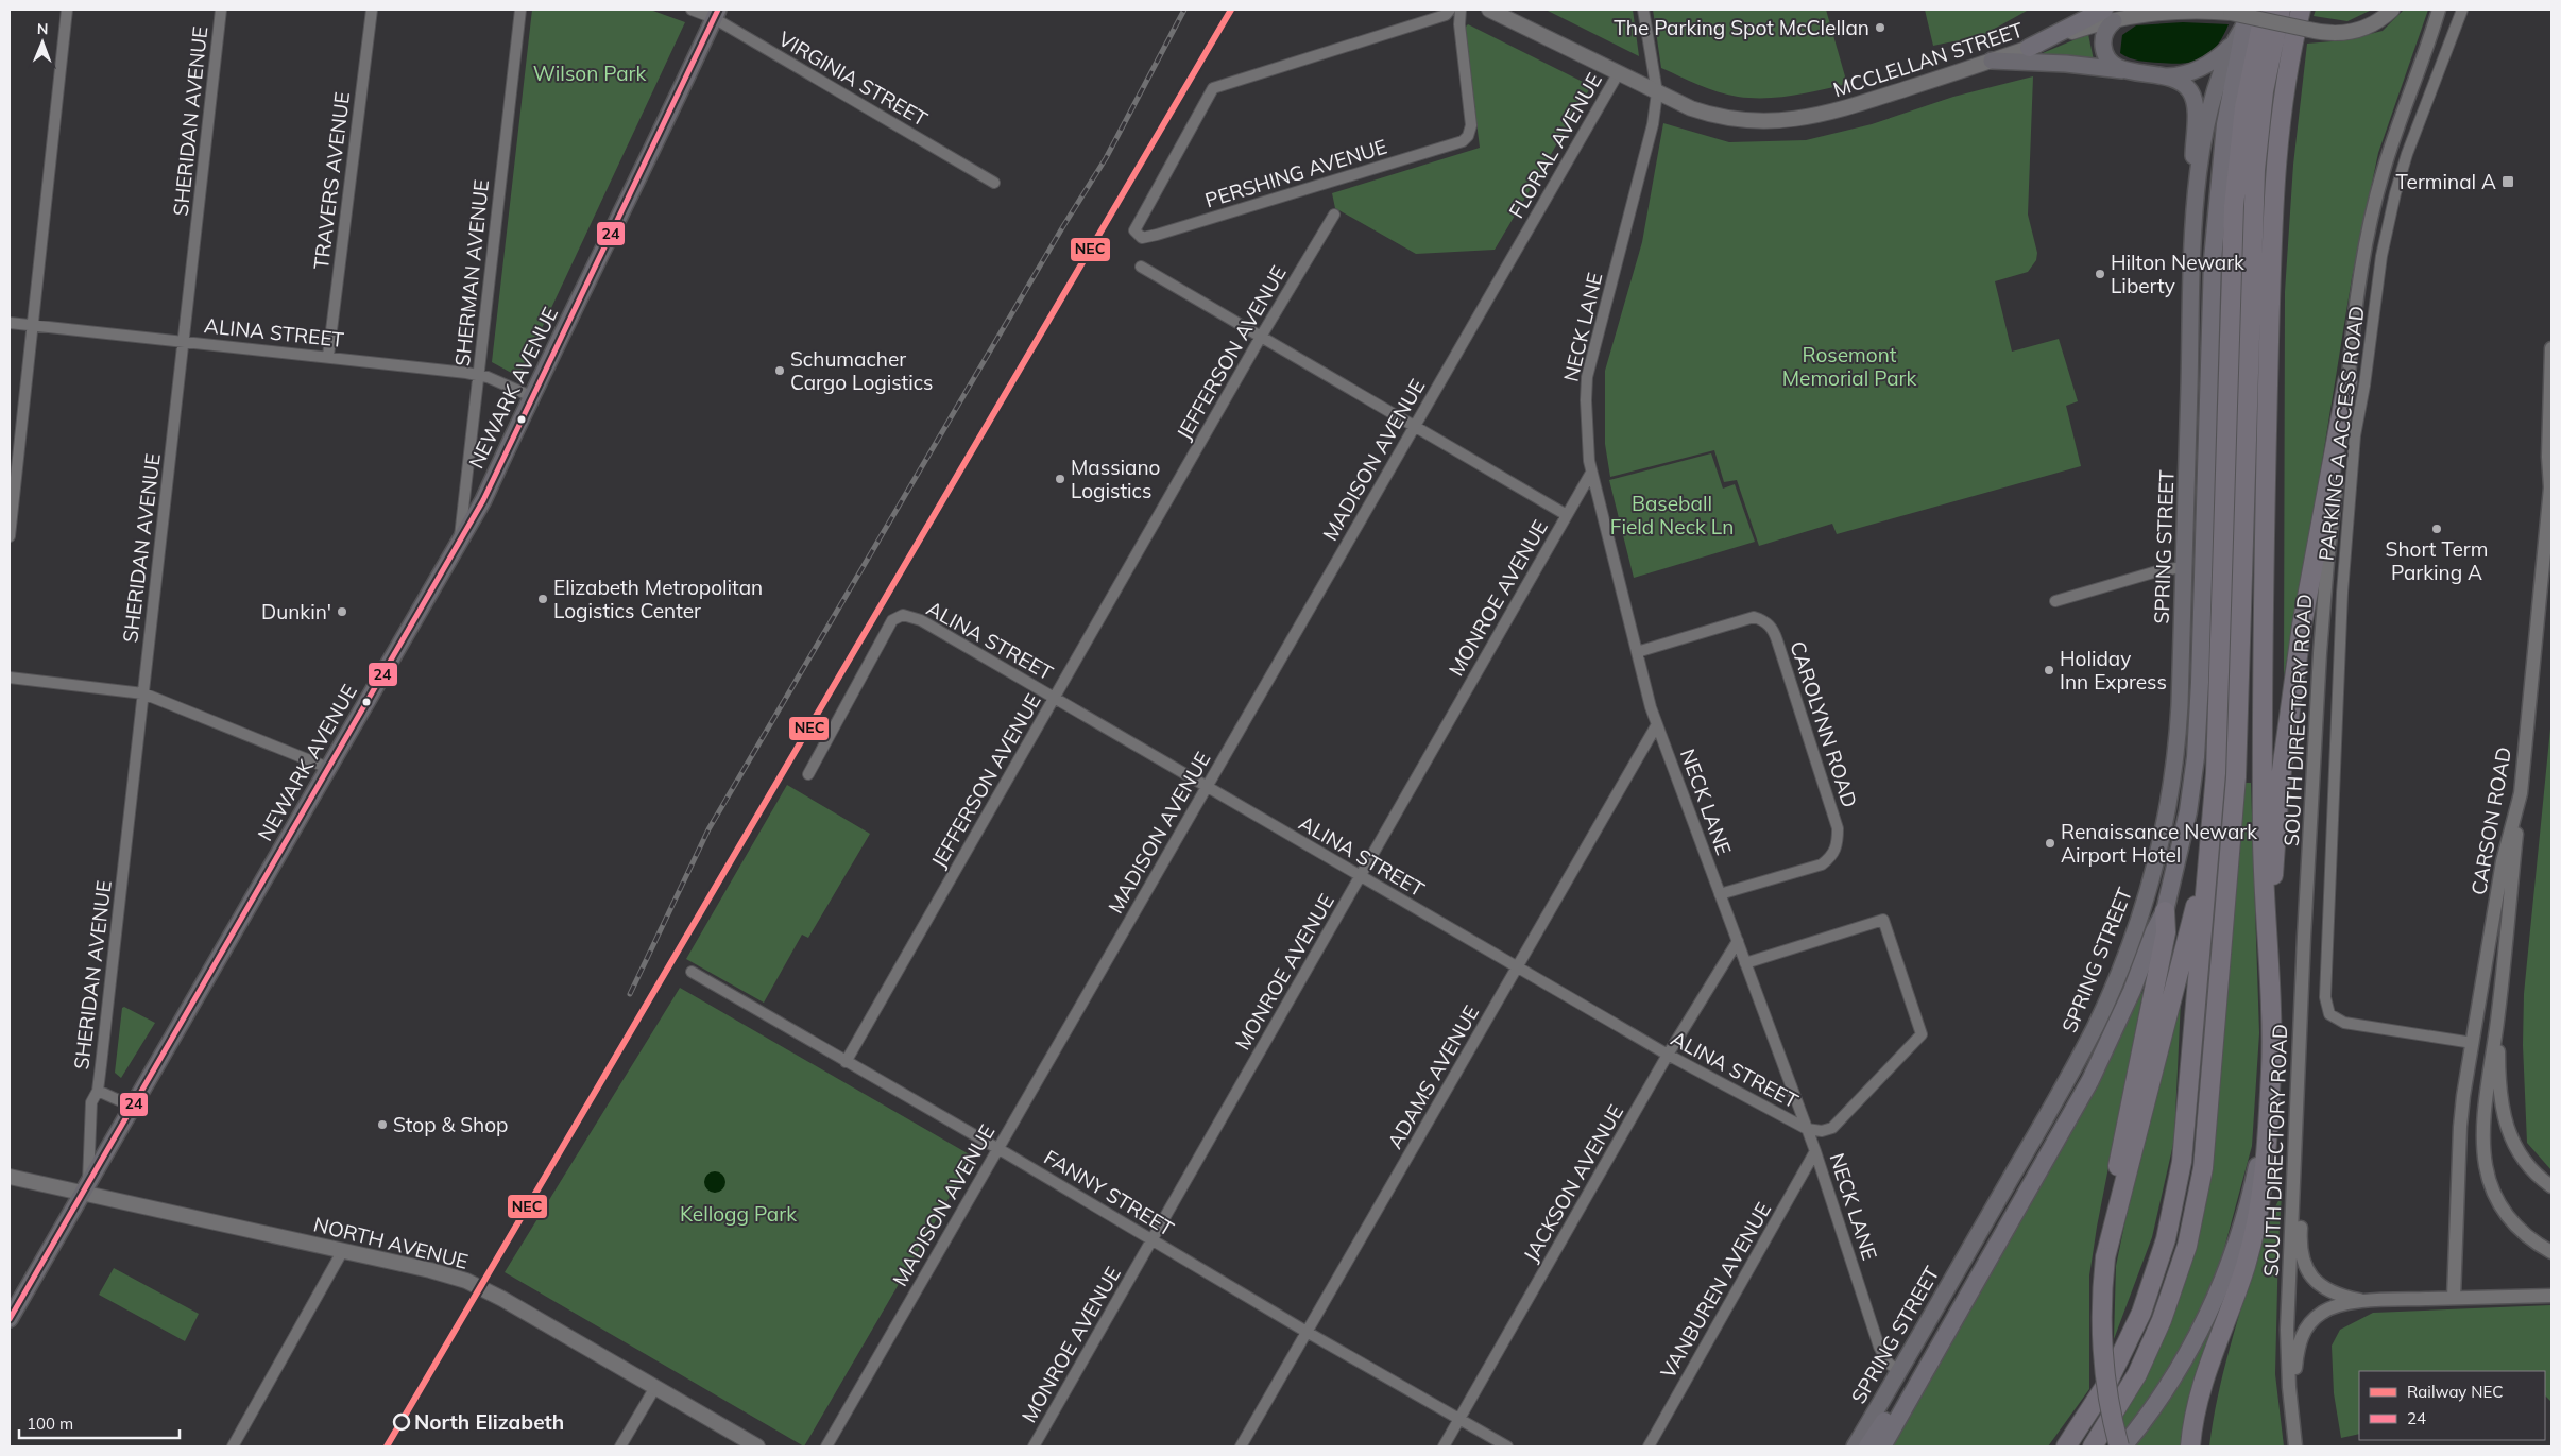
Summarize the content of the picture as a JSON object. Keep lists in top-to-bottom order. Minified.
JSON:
{"streets":{"main road":["MCCLELLAN STREET","NEWARK AVENUE","SPRING STREET","NORTH AVENUE"],"street":["VIRGINIA STREET","SHERIDAN AVENUE","FLORAL AVENUE","PERSHING AVENUE","TRAVERS AVENUE","SHERMAN AVENUE","NECK LANE","ALINA STREET","JEFFERSON AVENUE","PARKING A ACCESS ROAD","MADISON AVENUE","MONROE AVENUE","SOUTH DIRECTORY ROAD","CAROLYNN ROAD","CARSON ROAD","ADAMS AVENUE","JACKSON AVENUE","FANNY STREET","VANBUREN AVENUE"]},"crossings":[["MCCLELLAN STREET","FLORAL AVENUE"],["MCCLELLAN STREET","NECK LANE"],["VIRGINIA STREET","NEWARK AVENUE"],["SHERIDAN AVENUE","ALINA STREET"],["SHERIDAN AVENUE","NEWARK AVENUE"],["SHERIDAN AVENUE","NORTH AVENUE"],["FLORAL AVENUE","MADISON AVENUE"],["TRAVERS AVENUE","ALINA STREET"],["SHERMAN AVENUE","ALINA STREET"],["SHERMAN AVENUE","NEWARK AVENUE"],["NECK LANE","ALINA STREET"],["NECK LANE","SPRING STREET"],["NECK LANE","CAROLYNN ROAD"],["NECK LANE","ADAMS AVENUE"],["NECK LANE","JACKSON AVENUE"],["NECK LANE","VANBUREN AVENUE"],["ALINA STREET","JEFFERSON AVENUE"],["ALINA STREET","NEWARK AVENUE"],["ALINA STREET","MADISON AVENUE"],["ALINA STREET","MONROE AVENUE"],["ALINA STREET","ADAMS AVENUE"],["ALINA STREET","JACKSON AVENUE"],["JEFFERSON AVENUE","FANNY STREET"],["NEWARK AVENUE","NORTH AVENUE"],["PARKING A ACCESS ROAD","SOUTH DIRECTORY ROAD"],["PARKING A ACCESS ROAD","CARSON ROAD"],["MADISON AVENUE","FANNY STREET"],["MONROE AVENUE","FANNY STREET"],["ADAMS AVENUE","FANNY STREET"],["JACKSON AVENUE","FANNY STREET"]],"parks":["Wilson Park","Rosemont Memorial Park","Baseball Field Neck Ln","Kellogg Park"],"places":{"other":["The Parking Spot McClellan","Hilton Newark Liberty","Schumacher Cargo Logistics","Massiano Logistics","Short Term Parking A","Elizabeth Metropolitan Logistics Center","Dunkin'","Holiday Inn Express","Renaissance Newark Airport Hotel","Stop & Shop","North Elizabeth"],"transit":["Terminal A"]},"lines":["rail line NEC","transit line 24"],"legend":["Railway NEC","24"],"scale_bar":"100 m","north":"top"}
